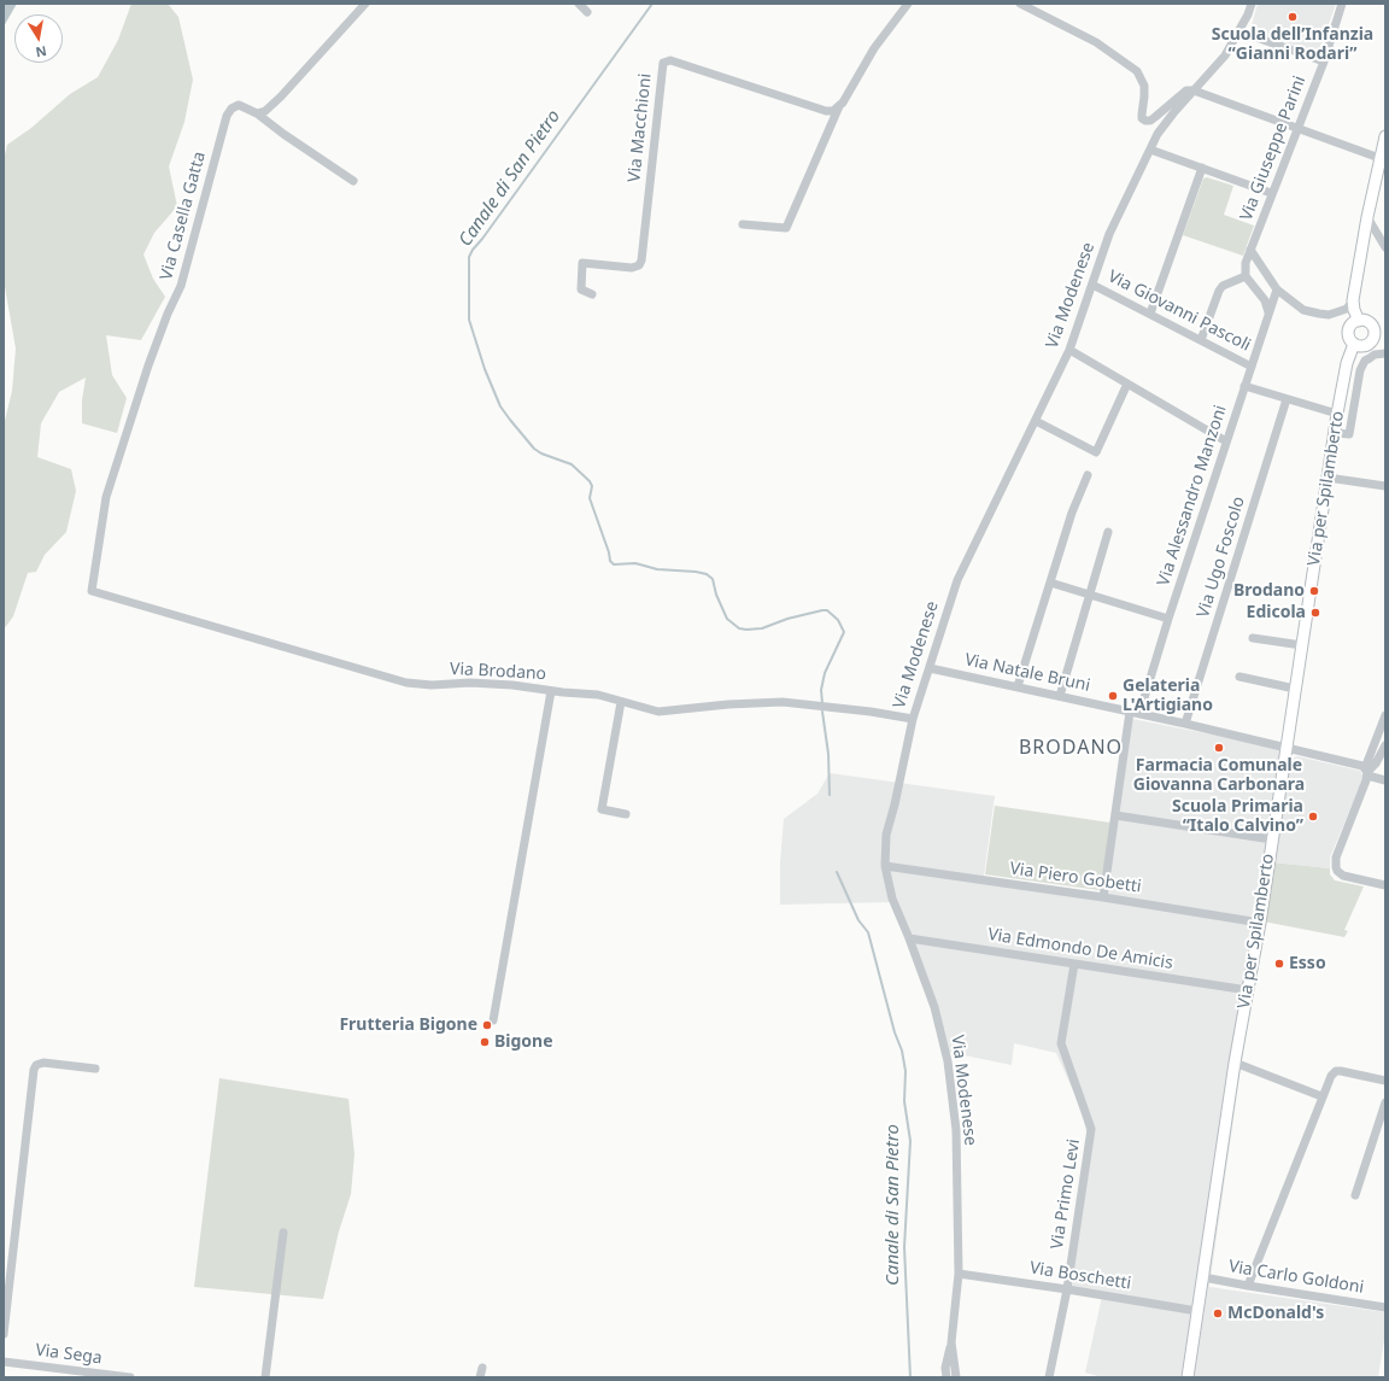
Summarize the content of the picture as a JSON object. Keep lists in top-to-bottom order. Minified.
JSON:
{"streets":{"main road":["Via per Spilamberto"],"street":["Via Macchioni","Via Giuseppe Parini","Via Casella Gatta","Via Modenese","Via Giovanni Pascoli","Via Alessandro Manzoni","Via Ugo Foscolo","Via Brodano","Via Natale Bruni","Via Piero Gobetti","Via Edmondo De Amicis","Via Primo Levi","Via Boschetti","Via Carlo Goldoni","Via Sega"]},"crossings":[["Via Casella Gatta","Via Brodano"],["Via Modenese","Via Giovanni Pascoli"],["Via Modenese","Via Brodano"],["Via Modenese","Via Natale Bruni"],["Via Modenese","Via Piero Gobetti"],["Via Modenese","Via Edmondo De Amicis"],["Via Modenese","Via Boschetti"],["Via Giovanni Pascoli","Via Alessandro Manzoni"],["Via per Spilamberto","Via Natale Bruni"],["Via per Spilamberto","Via Piero Gobetti"],["Via per Spilamberto","Via Edmondo De Amicis"],["Via per Spilamberto","Via Boschetti"],["Via per Spilamberto","Via Carlo Goldoni"],["Via Alessandro Manzoni","Via Natale Bruni"],["Via Alessandro Manzoni","Via Piero Gobetti"],["Via Ugo Foscolo","Via Natale Bruni"],["Via Edmondo De Amicis","Via Primo Levi"],["Via Primo Levi","Via Boschetti"]],"districts":["BRODANO"],"water":["Canale di San Pietro"],"places":["Scuola dell’Infanzia “Gianni Rodari”","Brodano","Edicola","Gelateria L'Artigiano","Farmacia Comunale Giovanna Carbonara","Scuola Primaria “Italo Calvino”","Esso","Frutteria Bigone","Bigone","McDonald's"],"north":"bottom"}
